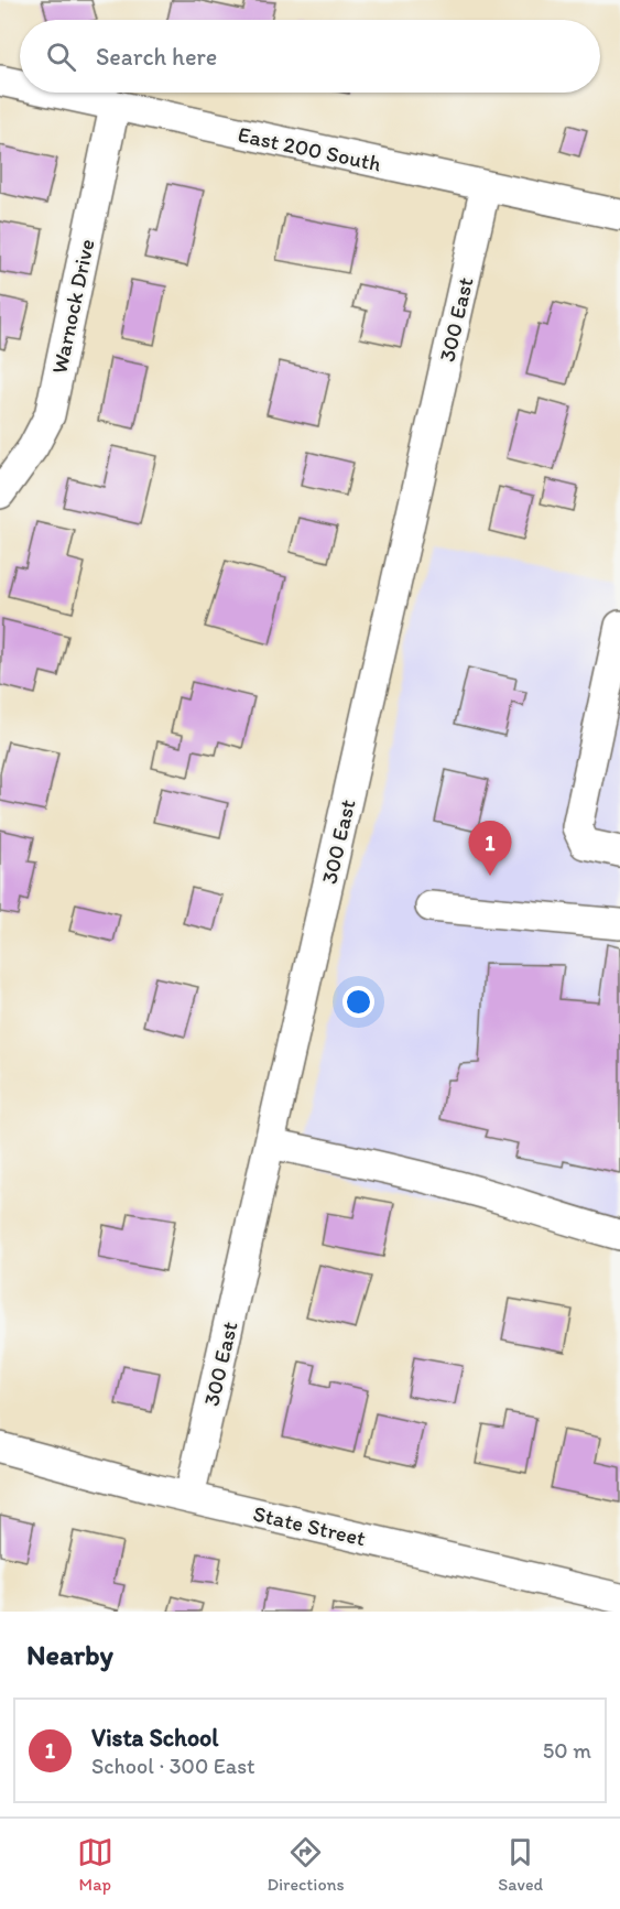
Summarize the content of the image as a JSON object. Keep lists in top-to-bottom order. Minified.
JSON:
{"streets":{"street":["East 200 South","Warnock Drive","300 East","State Street"]},"crossings":[["East 200 South","Warnock Drive"],["East 200 South","300 East"],["300 East","State Street"]],"page":{"search":"Search here","pins":"1","heading":"Nearby","list":[{"mark":"1","name":"Vista School","note":"School · 300 East","value":"50 m"}],"nav":["Map","Directions","Saved"]}}
